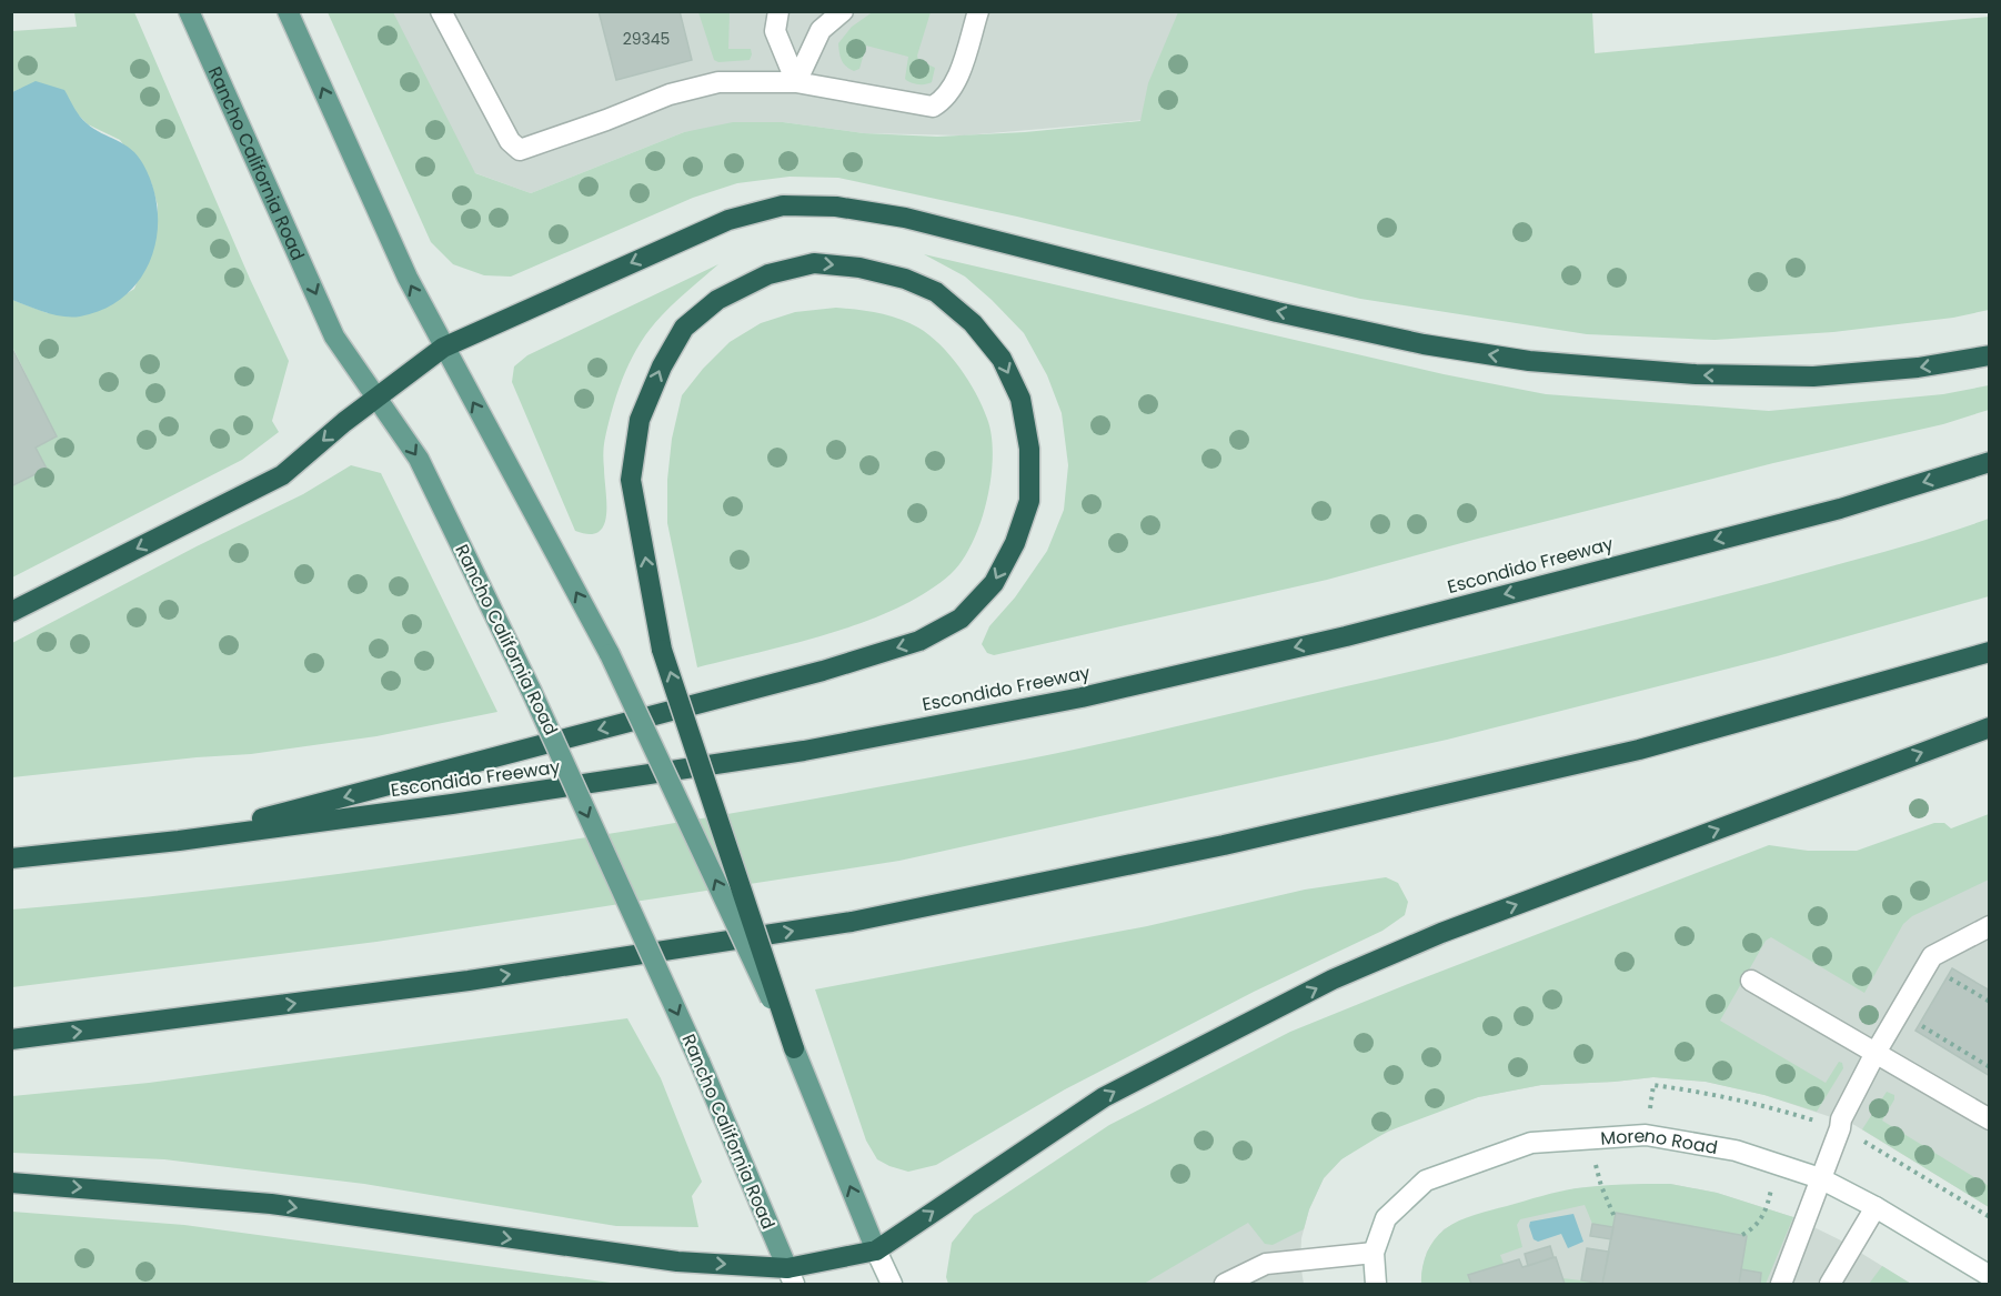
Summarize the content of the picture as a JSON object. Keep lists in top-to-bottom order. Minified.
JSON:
{"streets":{"highway":["Escondido Freeway"],"main road":["Rancho California Road"],"street":["Moreno Road"]},"house_numbers":["29345"]}
